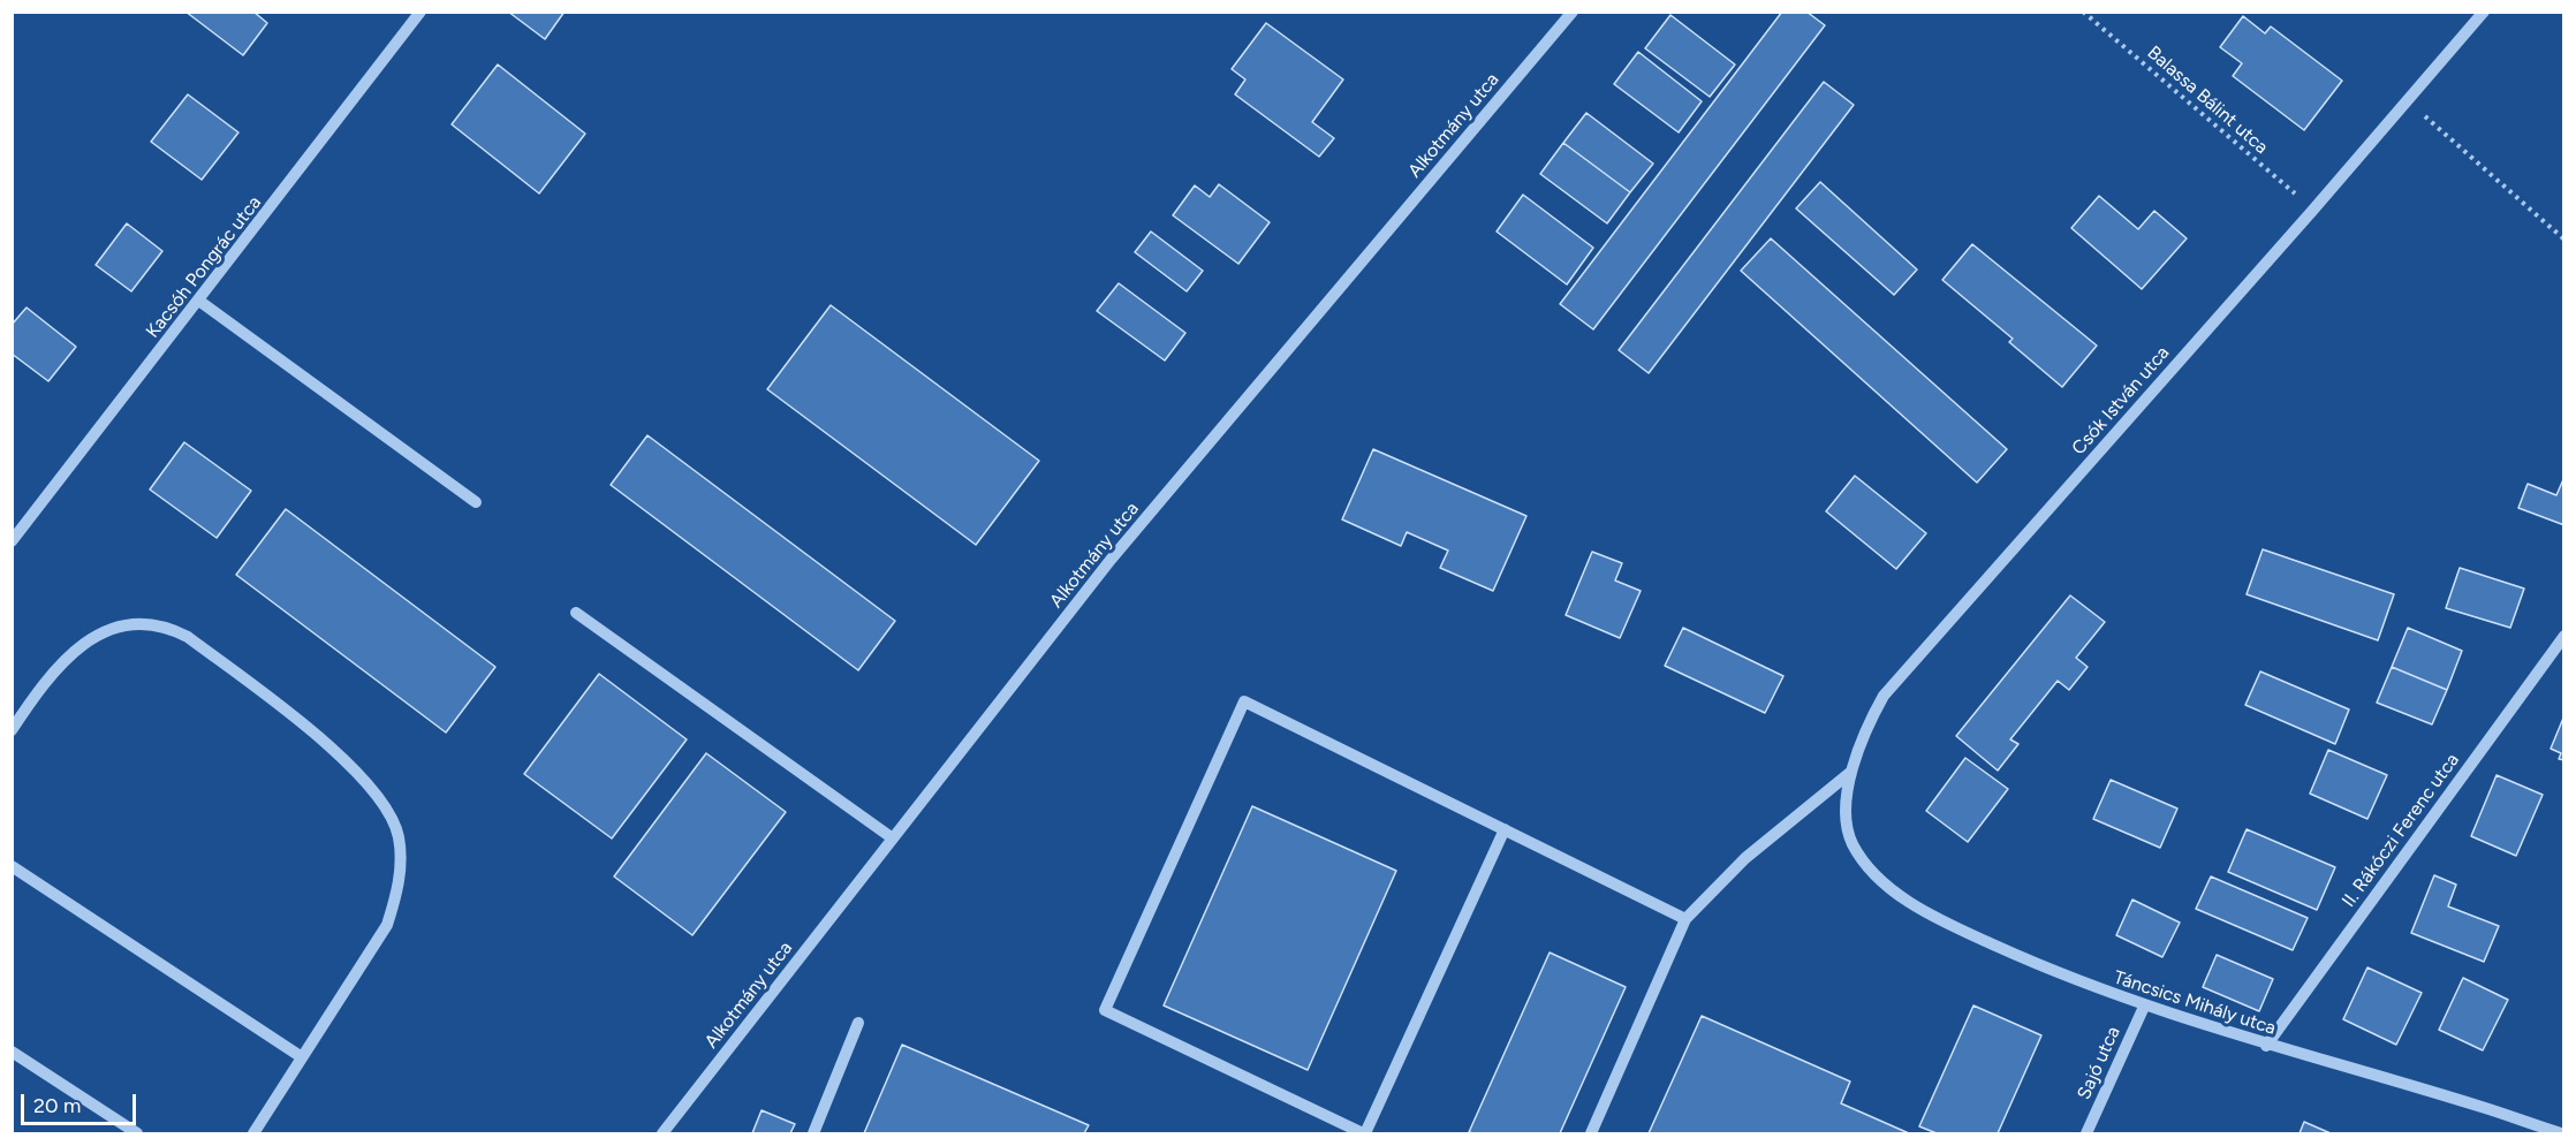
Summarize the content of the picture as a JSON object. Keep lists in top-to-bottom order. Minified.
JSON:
{"streets":{"street":["Alkotmány utca","Kacsóh Pongrác utca","Csók István utca","II. Rákóczi Ferenc utca","Táncsics Mihály utca","Sajó utca"],"path":["Balassa Bálint utca"]},"crossings":[["Balassa Bálint utca","Csók István utca"],["Csók István utca","Táncsics Mihály utca"],["II. Rákóczi Ferenc utca","Táncsics Mihály utca"],["Táncsics Mihály utca","Sajó utca"]],"scale_bar":"20 m"}
